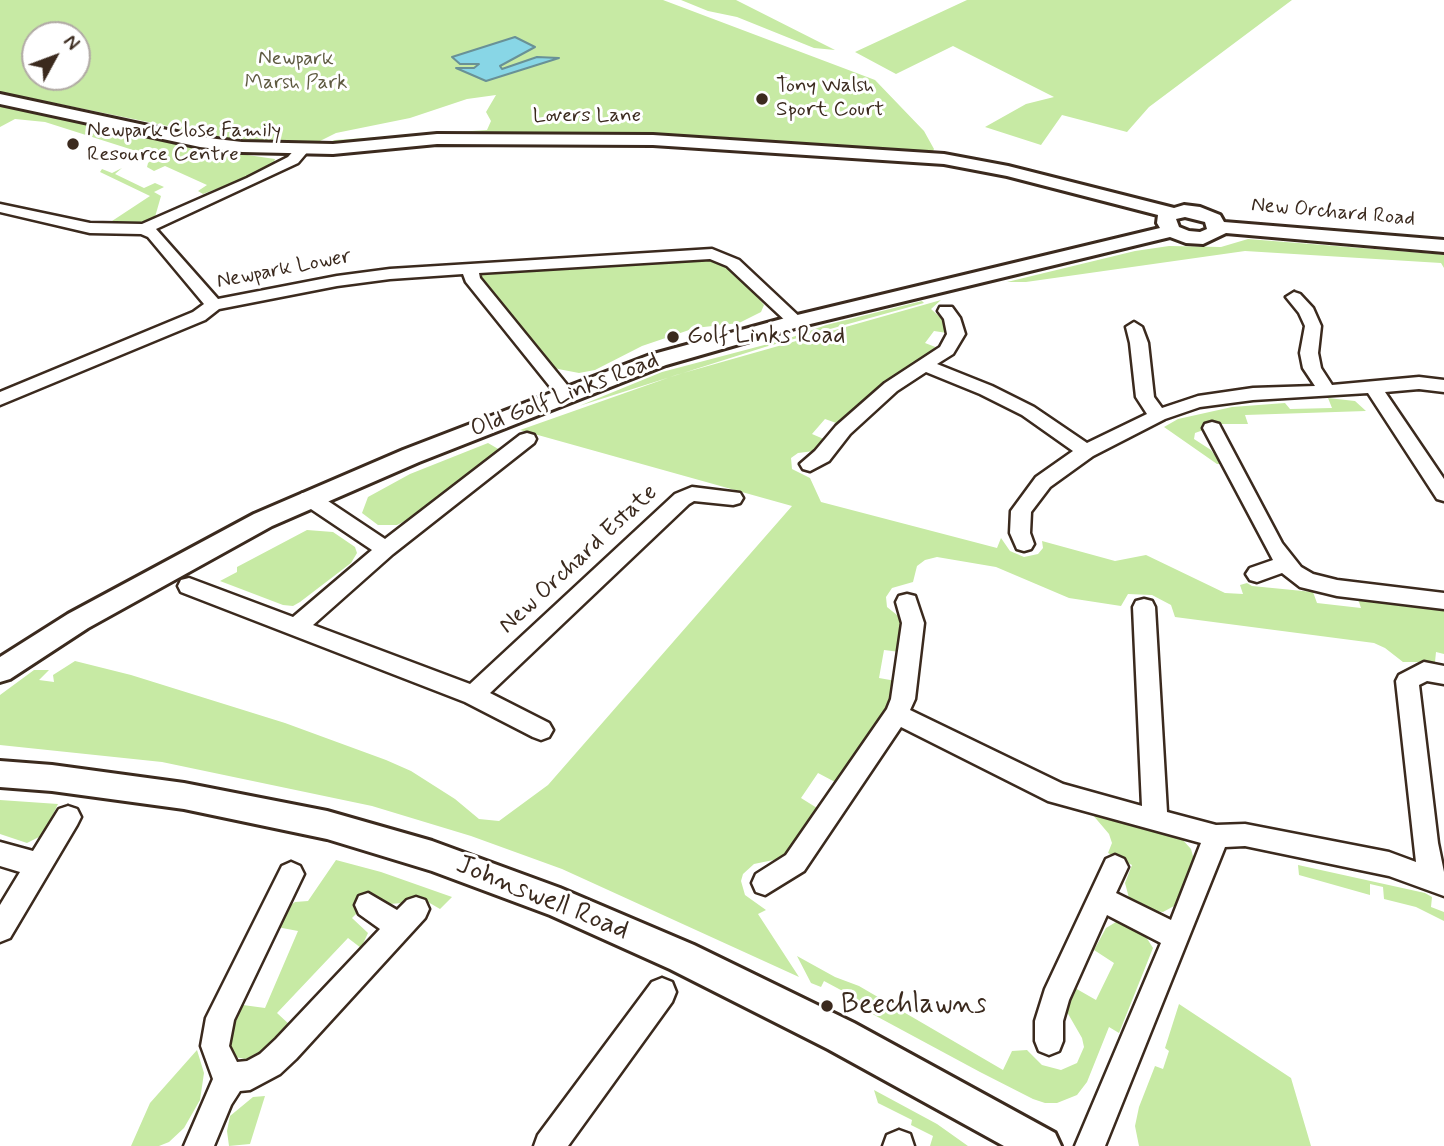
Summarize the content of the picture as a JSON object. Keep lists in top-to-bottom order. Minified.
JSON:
{"streets":{"street":["Lovers Lane","New Orchard Road","Newpark Lower","Old Golf Links Road","New Orchard Estate","Johnswell Road"]},"crossings":[["Lovers Lane","Old Golf Links Road"],["Newpark Lower","Old Golf Links Road"]],"parks":["Newpark Marsh Park"],"places":["Tony Walsh Sport Court","Newpark Close Family Resource Centre","Golf Links Road","Beechlawns"],"north":"top right"}
